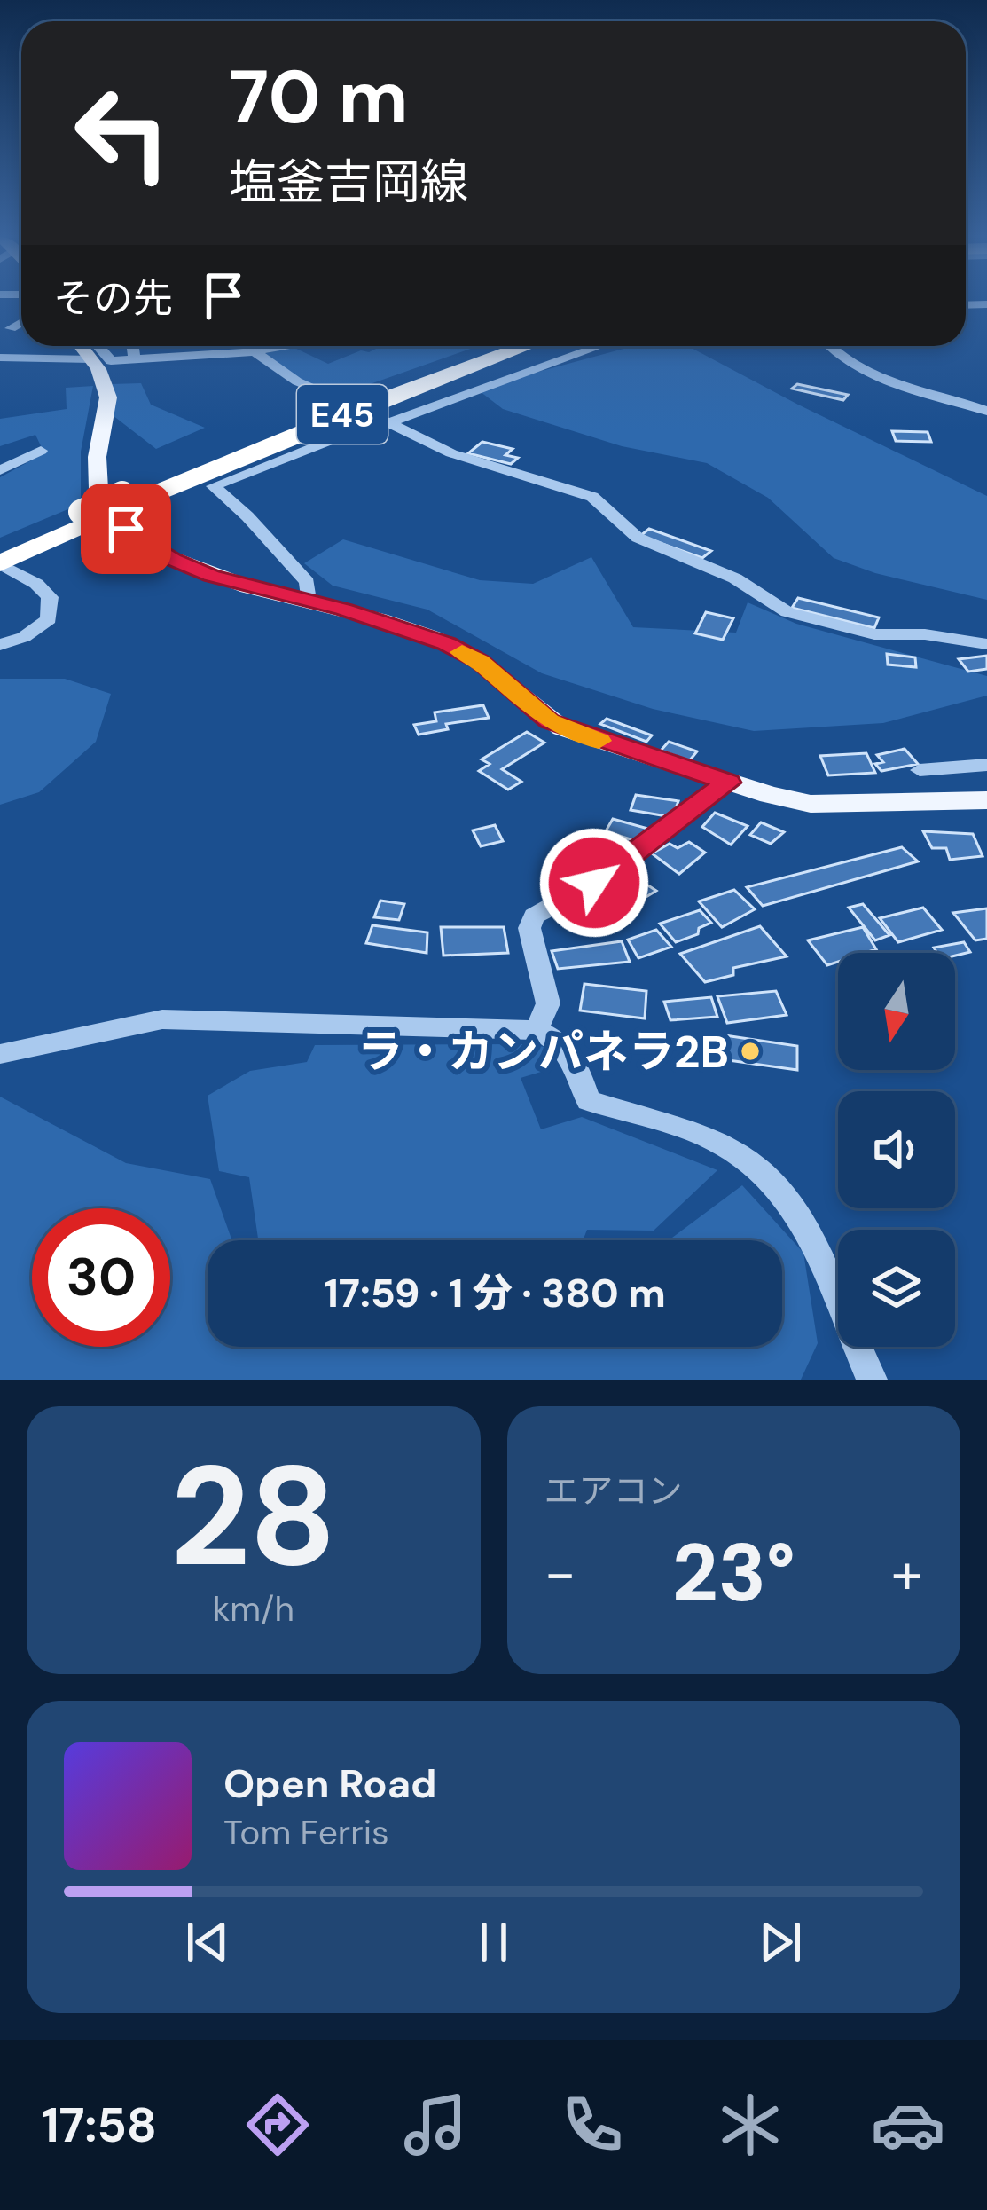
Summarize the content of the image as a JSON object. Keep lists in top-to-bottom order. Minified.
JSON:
{"streets":{"highway":["E45"]},"places":["ラ・カンパネラ2B"],"north":"bottom","page":{"turn":["70 m","塩釜吉岡線"],"then":"その先","limit":"30","trip":"17:59 · 1 分 · 380 m","tile":[["28","km/h"],"エアコン"],"heat":["−","23°","+"],"song":["Open Road","Tom Ferris"],"tabs":"17:58"}}
